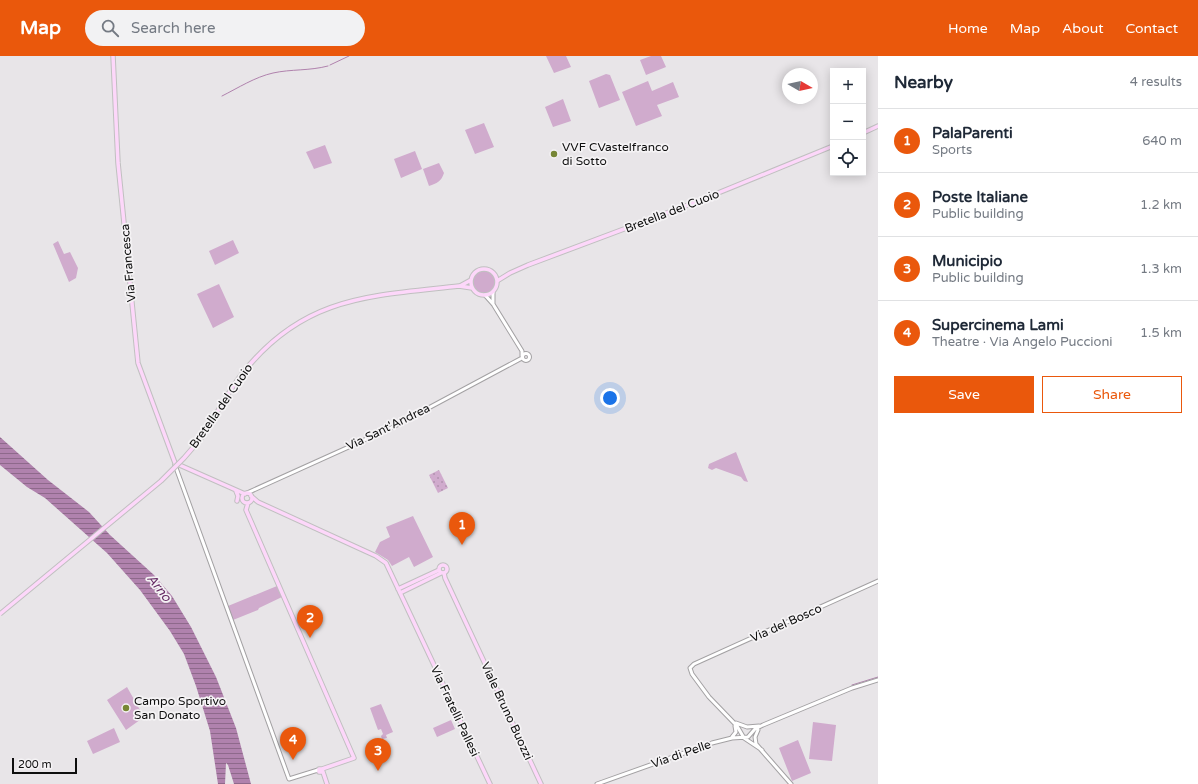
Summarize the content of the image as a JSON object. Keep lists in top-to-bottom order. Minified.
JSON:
{"streets":{"main road":["Bretella del Cuoio","Via Francesca","Via Fratelli Pallesi","Viale Bruno Buozzi"],"street":["Via Sant'Andrea","Via del Bosco","Via di Pelle"]},"crossings":[["Via del Bosco","Via di Pelle"],["Via Fratelli Pallesi","Viale Bruno Buozzi"]],"water":["Arno"],"places":["VVF CVastelfranco di Sotto","Campo Sportivo San Donato"],"scale_bar":"200 m","north":"right","page":{"header":"Map","search":"Search here","nav":["Home","Map","About","Contact"],"heading":["Nearby","4 results"],"map_buttons":["+","−"],"list":[{"mark":"1","name":"PalaParenti","note":"Sports","value":"640 m"},{"mark":"2","name":"Poste Italiane","note":"Public building","value":"1.2 km"},{"mark":"3","name":"Municipio","note":"Public building","value":"1.3 km"},{"mark":"4","name":"Supercinema Lami","note":"Theatre · Via Angelo Puccioni","value":"1.5 km"}],"buttons":["Save","Share"],"pins":["1","2","4","3"],"scale":"200 m"}}
